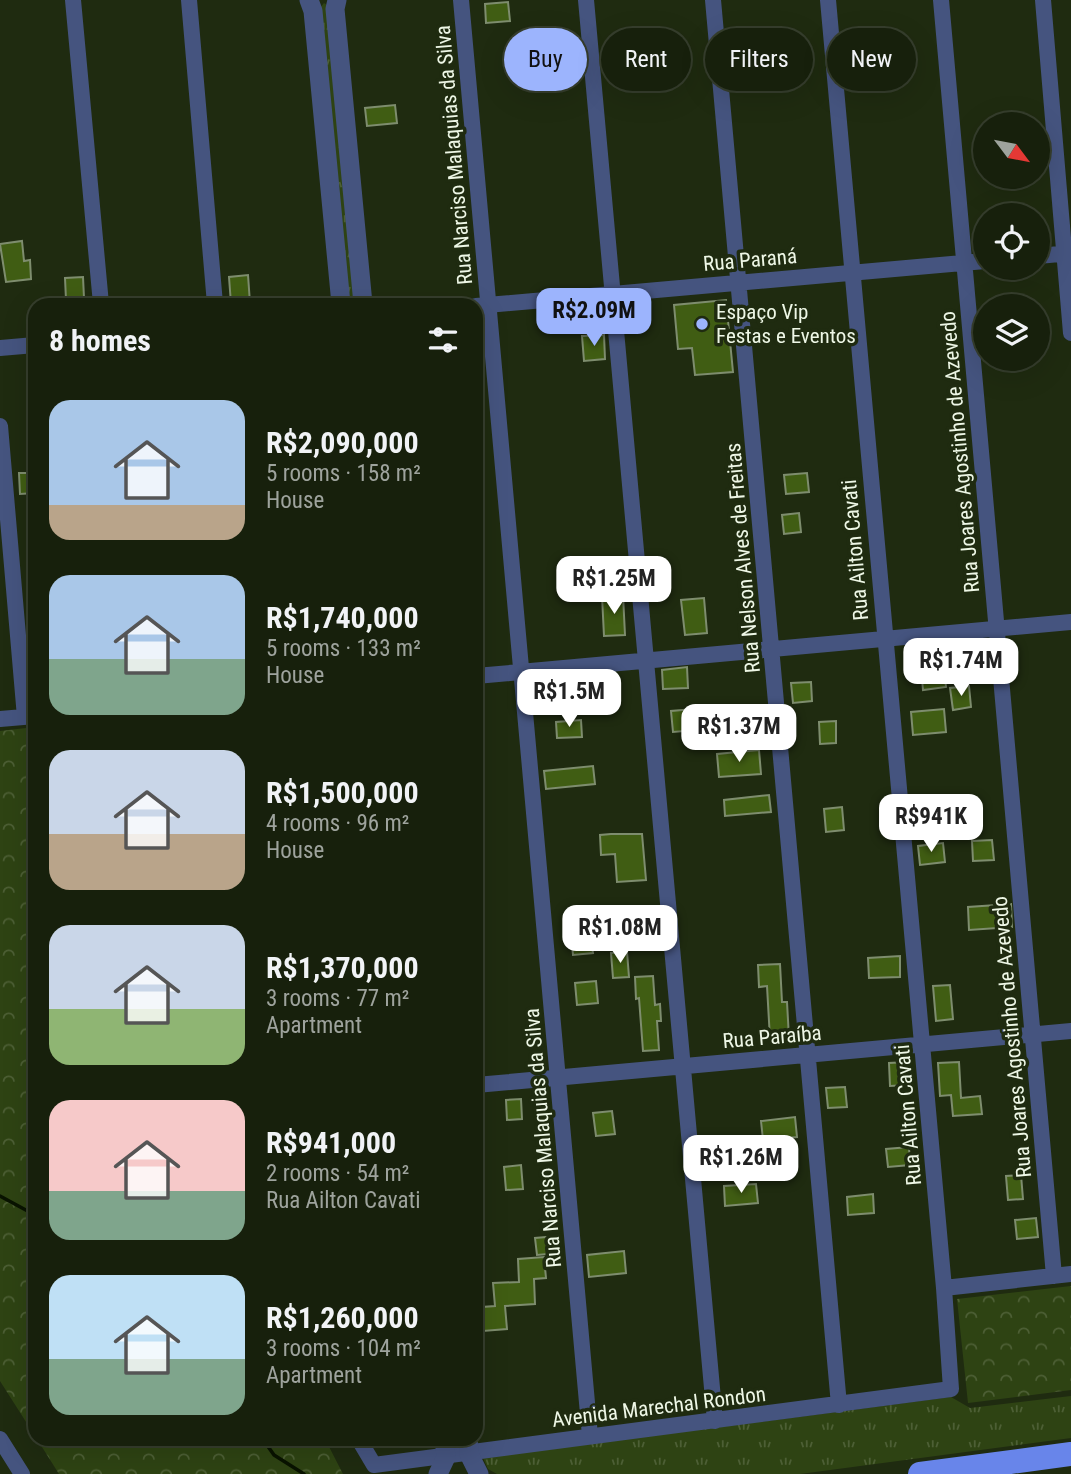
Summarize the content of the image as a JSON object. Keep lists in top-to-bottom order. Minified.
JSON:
{"streets":{"street":["Rua Narciso Malaquias da Silva","Rua Paraná","Rua Joares Agostinho de Azevedo","Rua Ailton Cavati","Rua Nelson Alves de Freitas","Rua Paraíba","Avenida Marechal Rondon"]},"crossings":[["Rua Narciso Malaquias da Silva","Rua Paraíba"],["Rua Narciso Malaquias da Silva","Avenida Marechal Rondon"],["Rua Paraná","Rua Joares Agostinho de Azevedo"],["Rua Paraná","Rua Ailton Cavati"],["Rua Paraná","Rua Nelson Alves de Freitas"],["Rua Joares Agostinho de Azevedo","Rua Paraíba"],["Rua Ailton Cavati","Rua Paraíba"],["Rua Ailton Cavati","Avenida Marechal Rondon"],["Rua Nelson Alves de Freitas","Rua Paraíba"],["Rua Nelson Alves de Freitas","Avenida Marechal Rondon"]],"places":["Espaço Vip Festas e Eventos"],"north":"bottom right","page":{"chip":["Buy","Rent","Filters","New"],"price":["R$2.09M","R$1.25M","R$1.74M","R$1.5M","R$1.37M","R$941K","R$1.08M","R$1.26M"],"heading":"8 homes","list":[{"name":"R$2,090,000","note":"5 rooms · 158 m² · House"},{"name":"R$1,740,000","note":"5 rooms · 133 m² · House"},{"name":"R$1,500,000","note":"4 rooms · 96 m² · House"},{"name":"R$1,370,000","note":"3 rooms · 77 m² · Apartment"},{"name":"R$941,000","note":"2 rooms · 54 m² · Rua Ailton Cavati"},{"name":"R$1,260,000","note":"3 rooms · 104 m² · Apartment"}]}}
